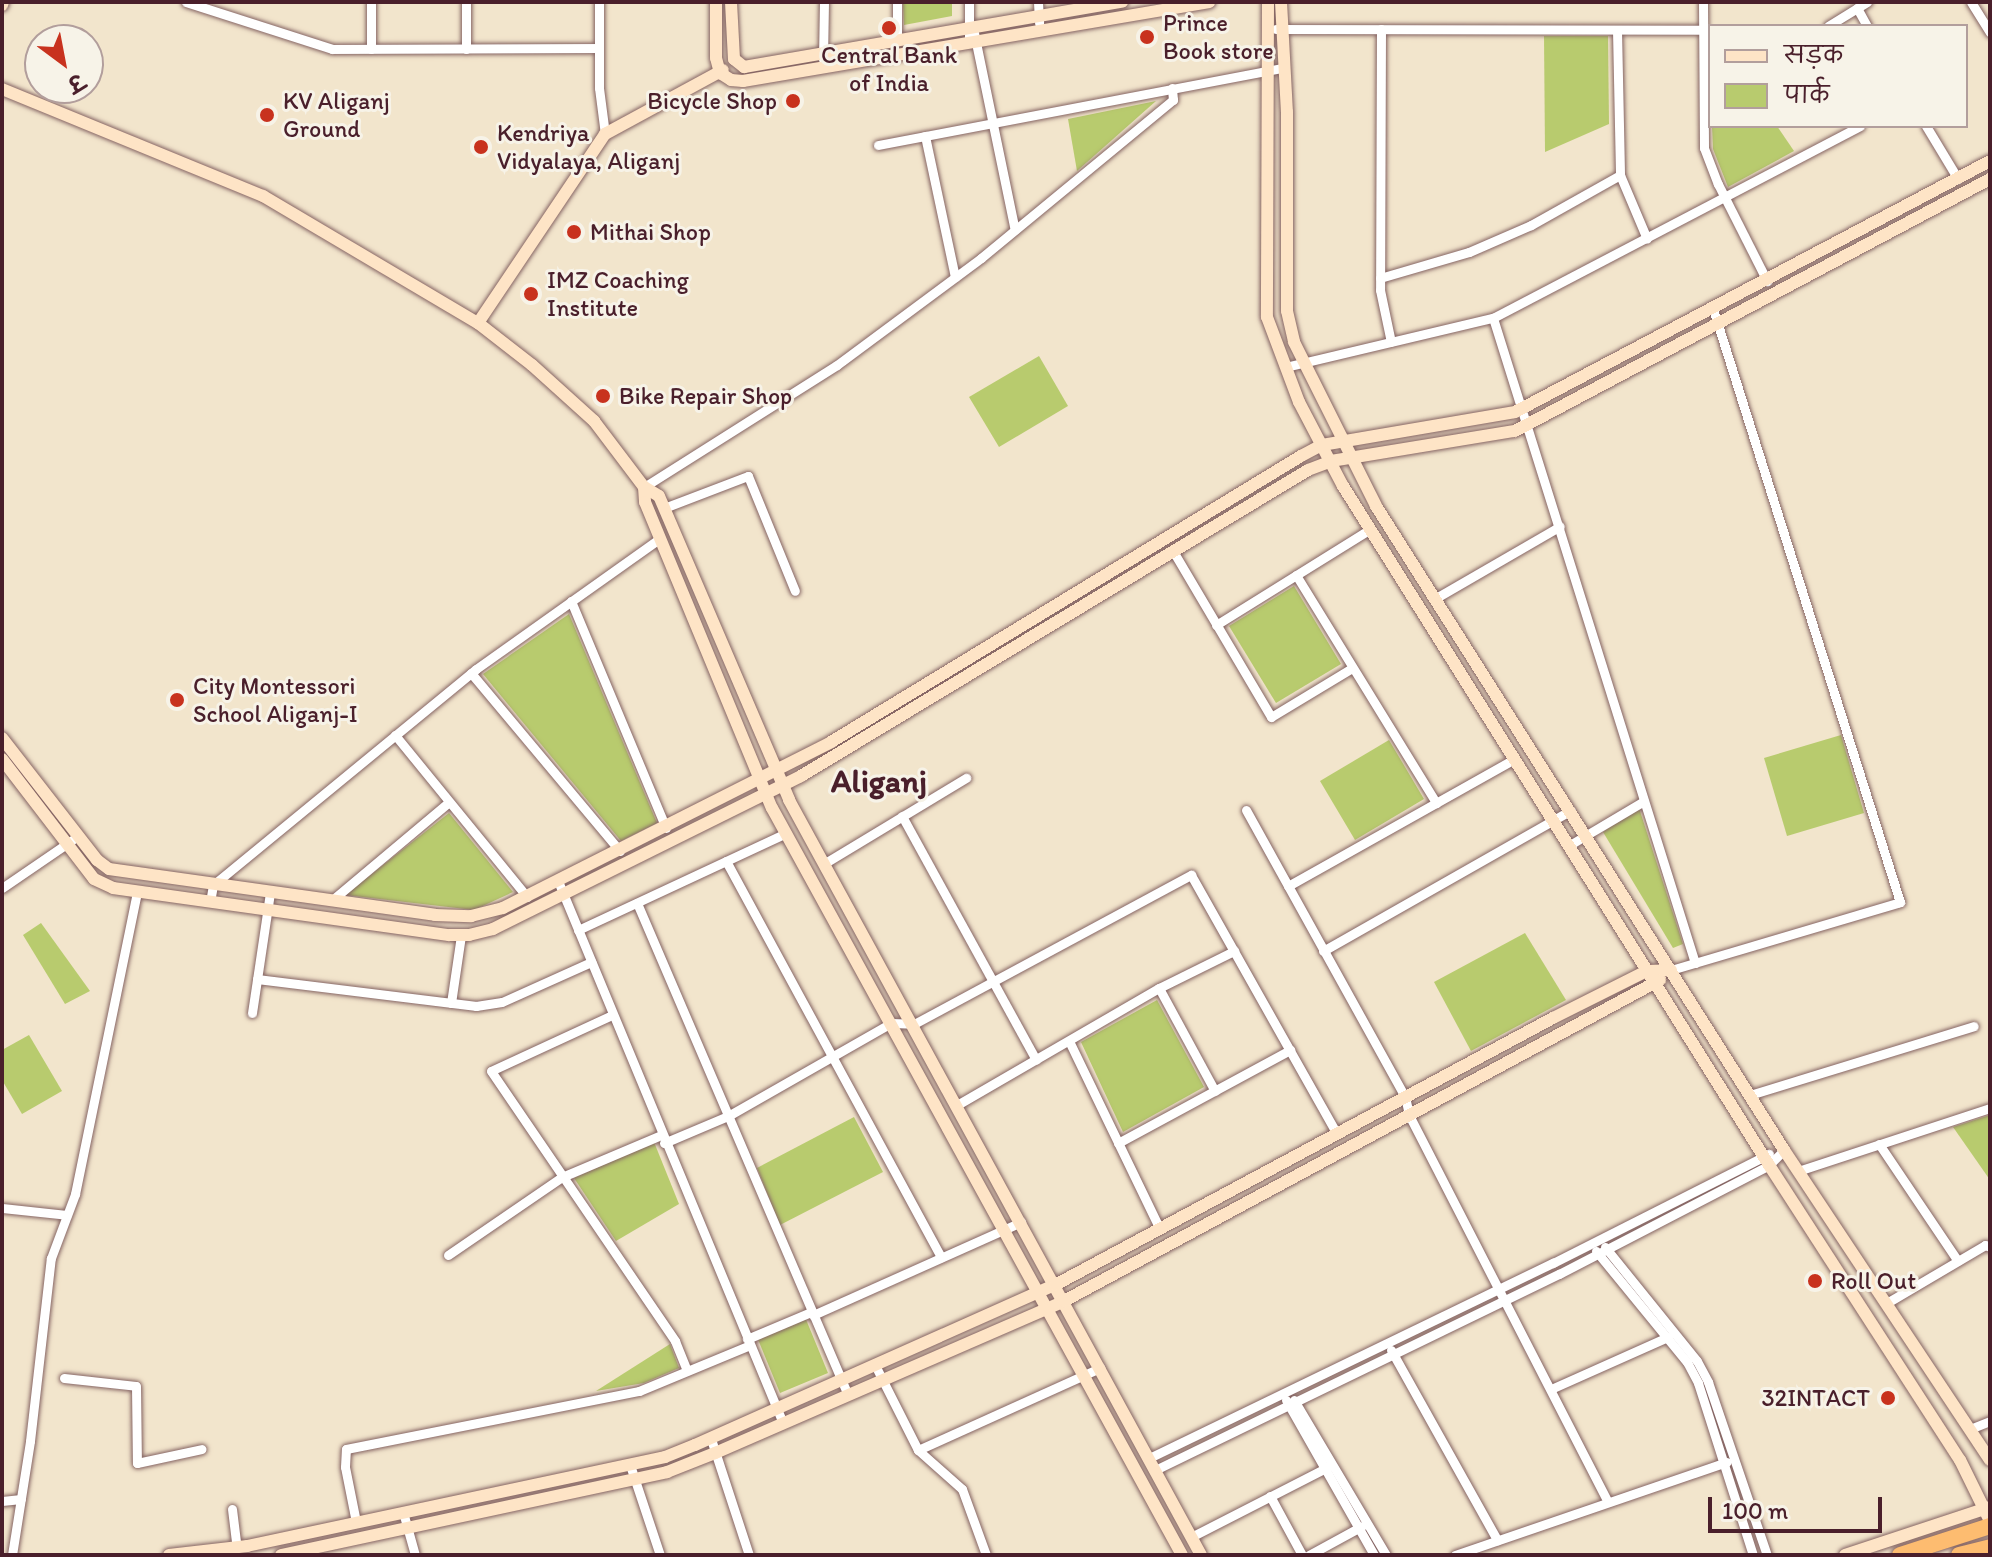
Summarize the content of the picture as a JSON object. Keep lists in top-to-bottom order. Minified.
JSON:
{"districts":["Aliganj"],"places":["Central Bank of India","Prince Book store","Bicycle Shop","KV Aliganj Ground","Kendriya Vidyalaya, Aliganj","Mithai Shop","IMZ Coaching Institute","Bike Repair Shop","City Montessori School Aliganj-I","Roll Out","32INTACT"],"legend":["सड़क","पार्क"],"scale_bar":"100 m","north":"bottom right"}
